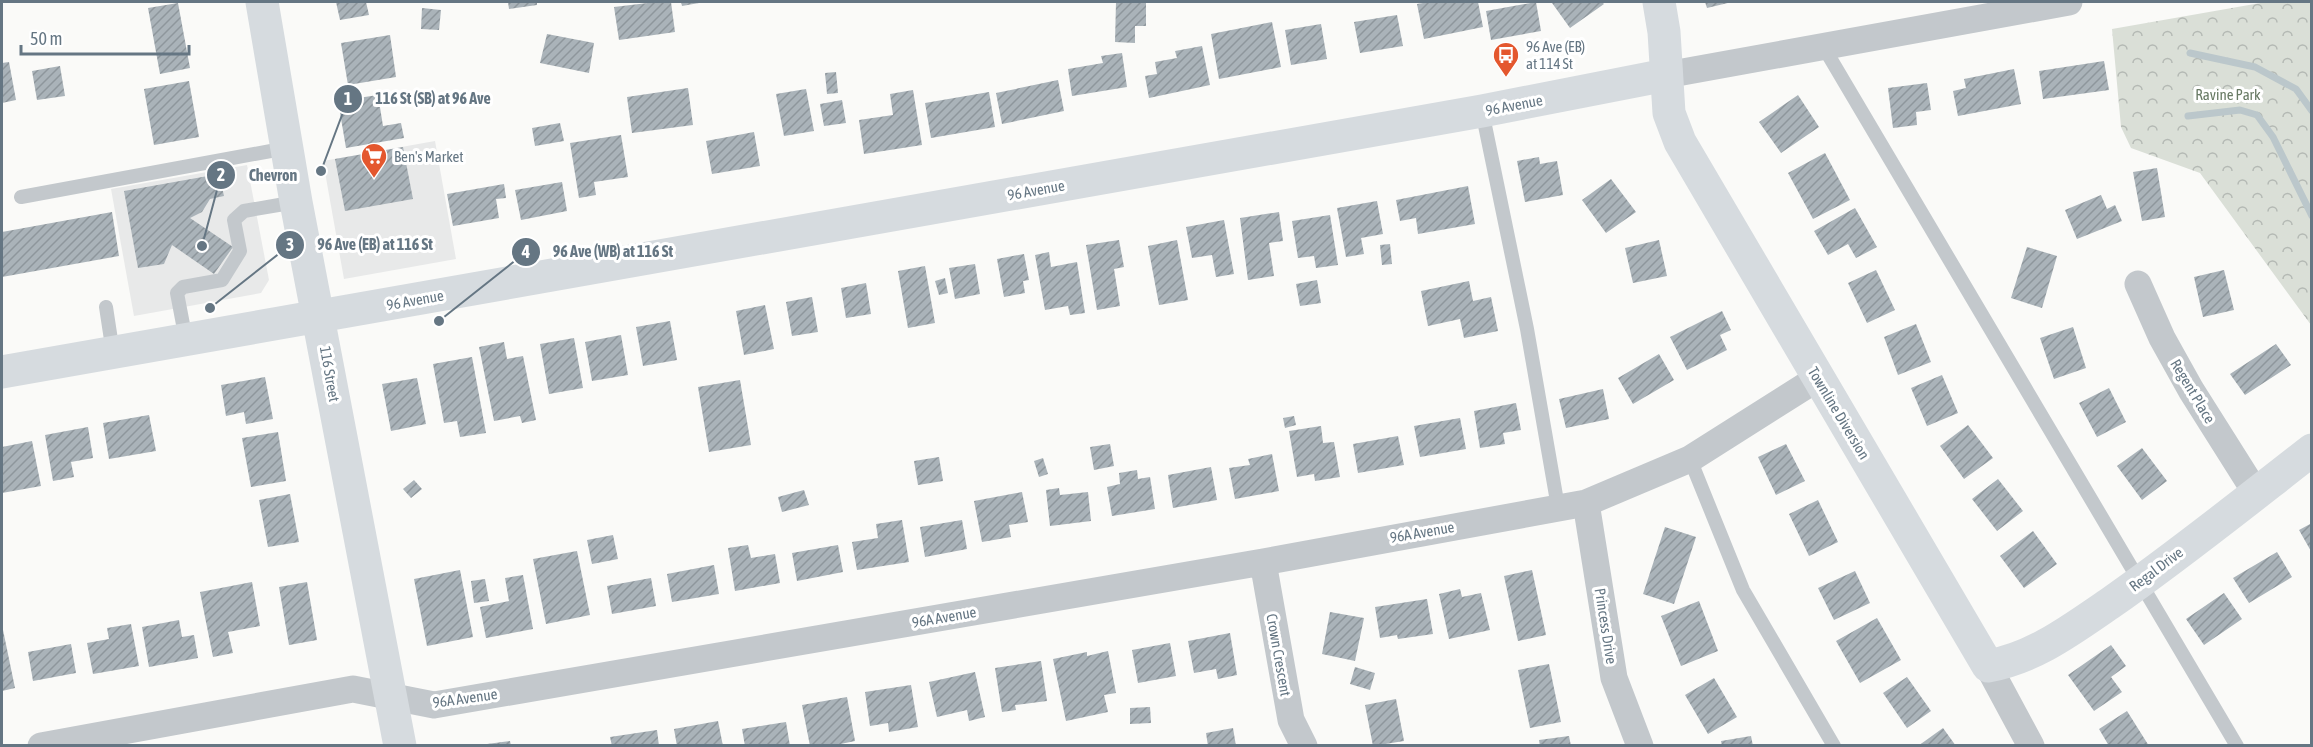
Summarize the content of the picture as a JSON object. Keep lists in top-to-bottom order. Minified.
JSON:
{"streets":{"street":["96 Avenue","116 Street","Regent Place","Townline Diversion","96A Avenue","Regal Drive","Princess Drive","Crown Crescent"]},"crossings":[["96 Avenue","116 Street"],["96 Avenue","Townline Diversion"],["116 Street","96A Avenue"],["Regent Place","Regal Drive"],["Townline Diversion","96A Avenue"],["Townline Diversion","Regal Drive"],["96A Avenue","Princess Drive"],["96A Avenue","Crown Crescent"]],"parks":["Ravine Park"],"places":{"bus stop":["96 Ave (EB) at 114 St"],"other":["116 St (SB) at 96 Ave","Chevron","96 Ave (EB) at 116 St","96 Ave (WB) at 116 St"],"supermarket":["Ben's Market"]},"scale_bar":"50 m"}
